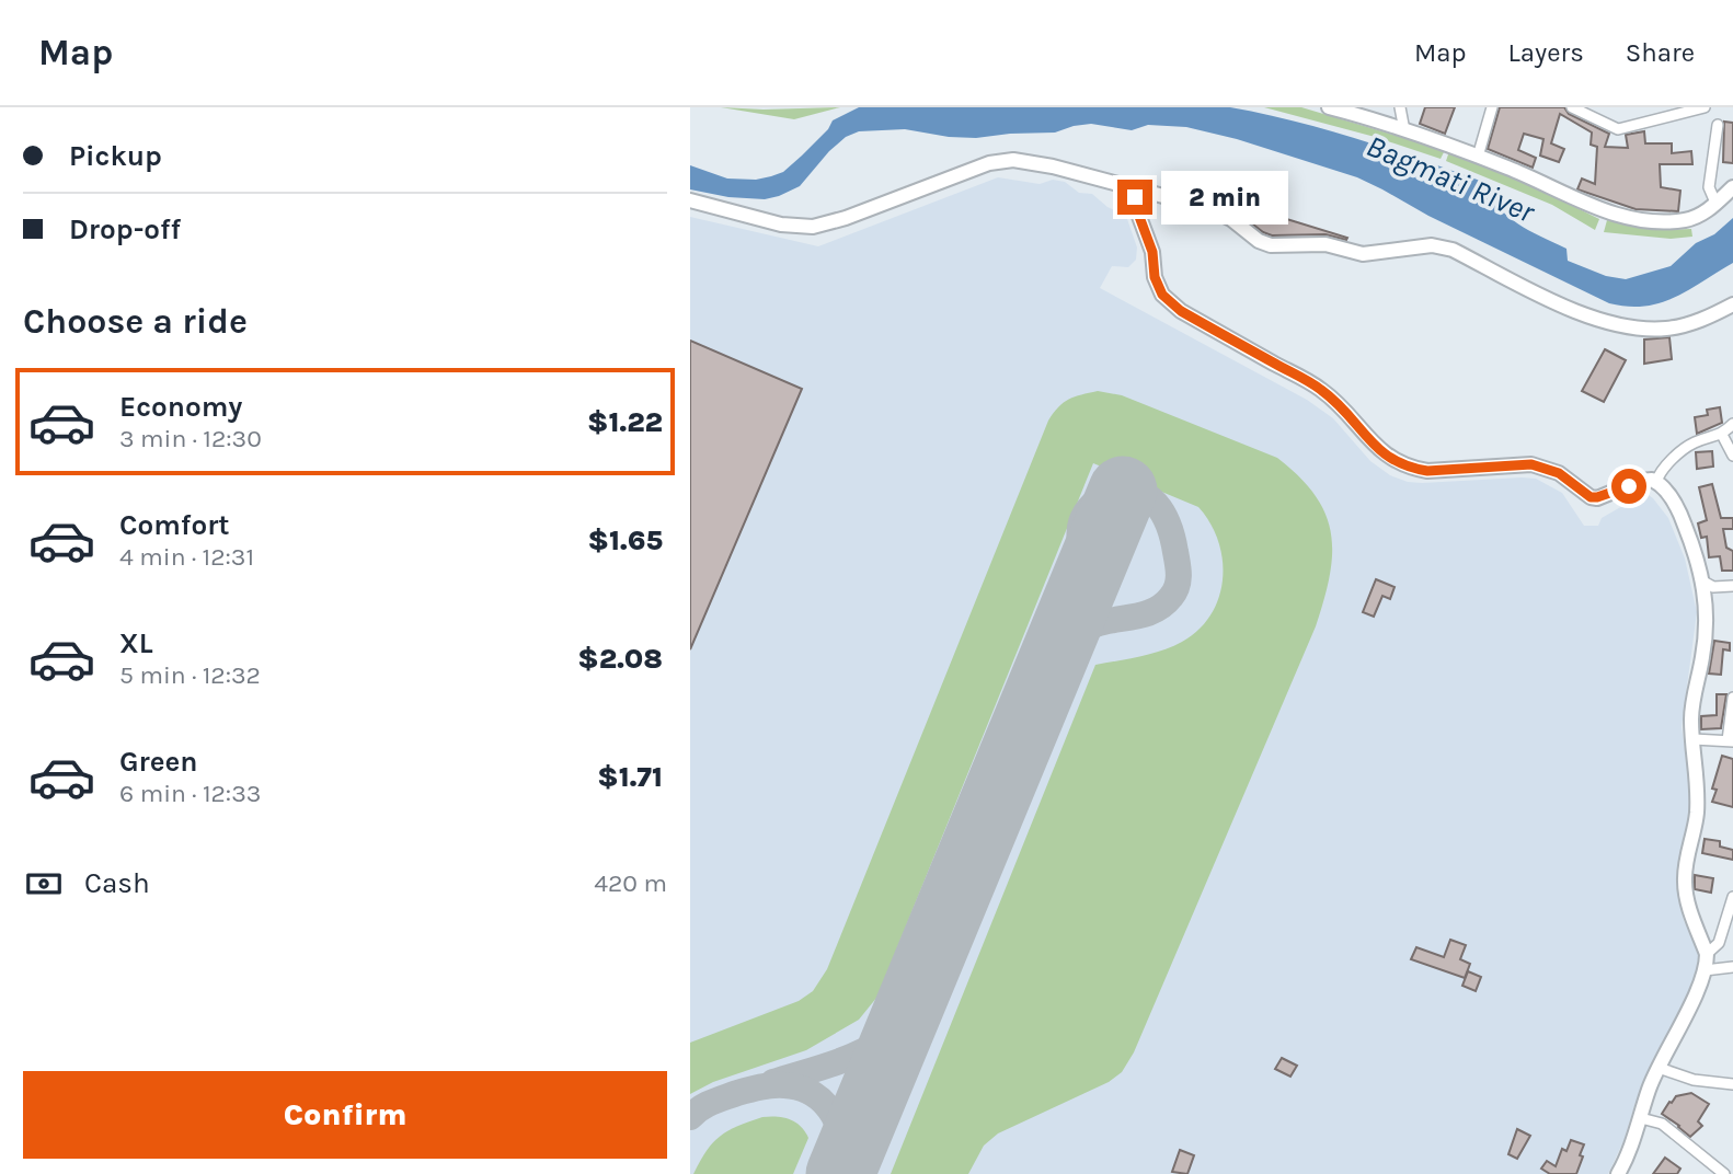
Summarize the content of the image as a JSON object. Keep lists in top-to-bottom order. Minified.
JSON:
{"water":["Bagmati River"],"page":{"header":"Map","nav":["Map","Layers","Share"],"banner":["Pickup","Drop-off"],"bubble":"2 min","heading":"Choose a ride","list":[{"name":"Economy","note":"3 min · 12:30","value":"$1.22"},{"name":"Comfort","note":"4 min · 12:31","value":"$1.65"},{"name":"XL","note":"5 min · 12:32","value":"$2.08"},{"name":"Green","note":"6 min · 12:33","value":"$1.71"}],"pay":["Cash","420 m"],"buttons":"Confirm"}}
